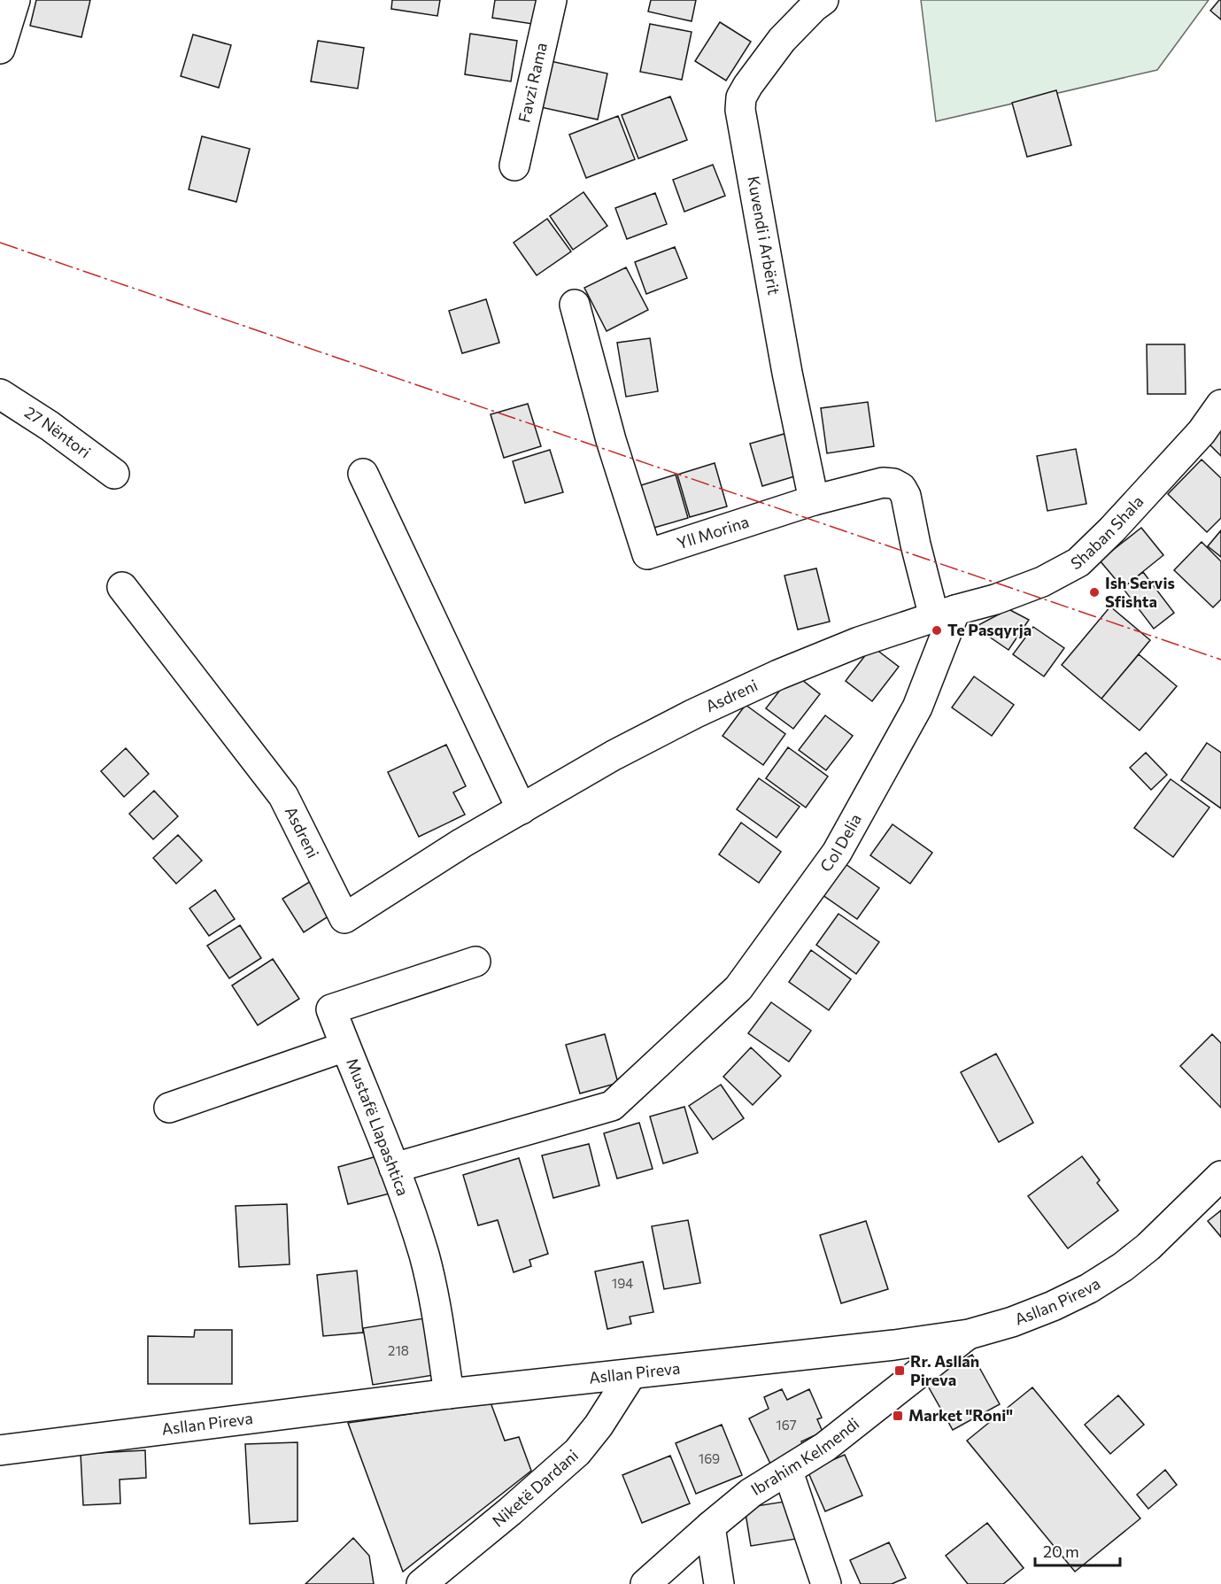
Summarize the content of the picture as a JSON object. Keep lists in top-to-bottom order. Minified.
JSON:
{"streets":{"street":["Favzi Rama","Kuvendi i Arbërit","27 Nëntori","Shaban Shala","Yll Morina","Asdreni","Col Delia","Mustafë Llapashtica","Asllan Pireva","Ibrahim Kelmendi","Niketë Dardani"]},"crossings":[["Kuvendi i Arbërit","Yll Morina"],["Shaban Shala","Yll Morina"],["Shaban Shala","Asdreni"],["Shaban Shala","Col Delia"],["Yll Morina","Asdreni"],["Yll Morina","Col Delia"],["Asdreni","Col Delia"],["Col Delia","Mustafë Llapashtica"],["Mustafë Llapashtica","Asllan Pireva"],["Asllan Pireva","Ibrahim Kelmendi"],["Asllan Pireva","Niketë Dardani"]],"places":{"other":["Ish Servis Sfishta","Te Pasqyrja"],"transit":["Rr. Asllan Pireva","Market \"Roni\""]},"house_numbers":["194","218","167","169"],"scale_bar":"20 m"}
